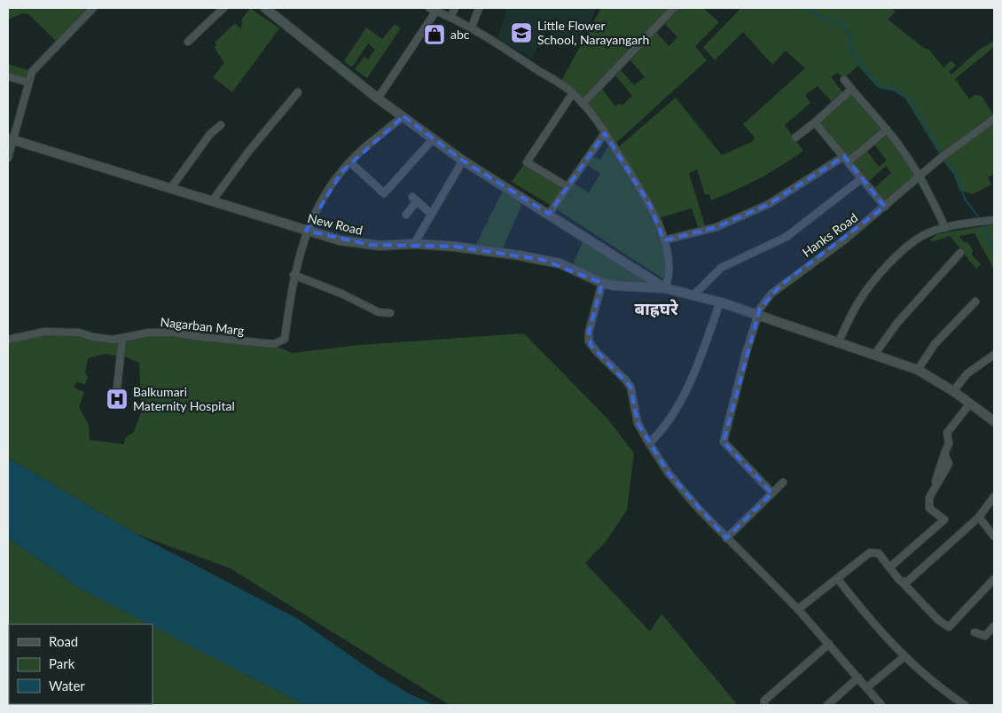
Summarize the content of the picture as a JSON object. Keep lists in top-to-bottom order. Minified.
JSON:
{"streets":{"street":["New Road","Hanks Road","Nagarban Marg"]},"crossings":[["New Road","Nagarban Marg"]],"districts":["बाह्रघरे"],"places":{"school or university":["Little Flower School, Narayangarh"],"shop":["abc"],"hospital":["Balkumari Maternity Hospital"]},"legend":["Road","Park","Water"]}
